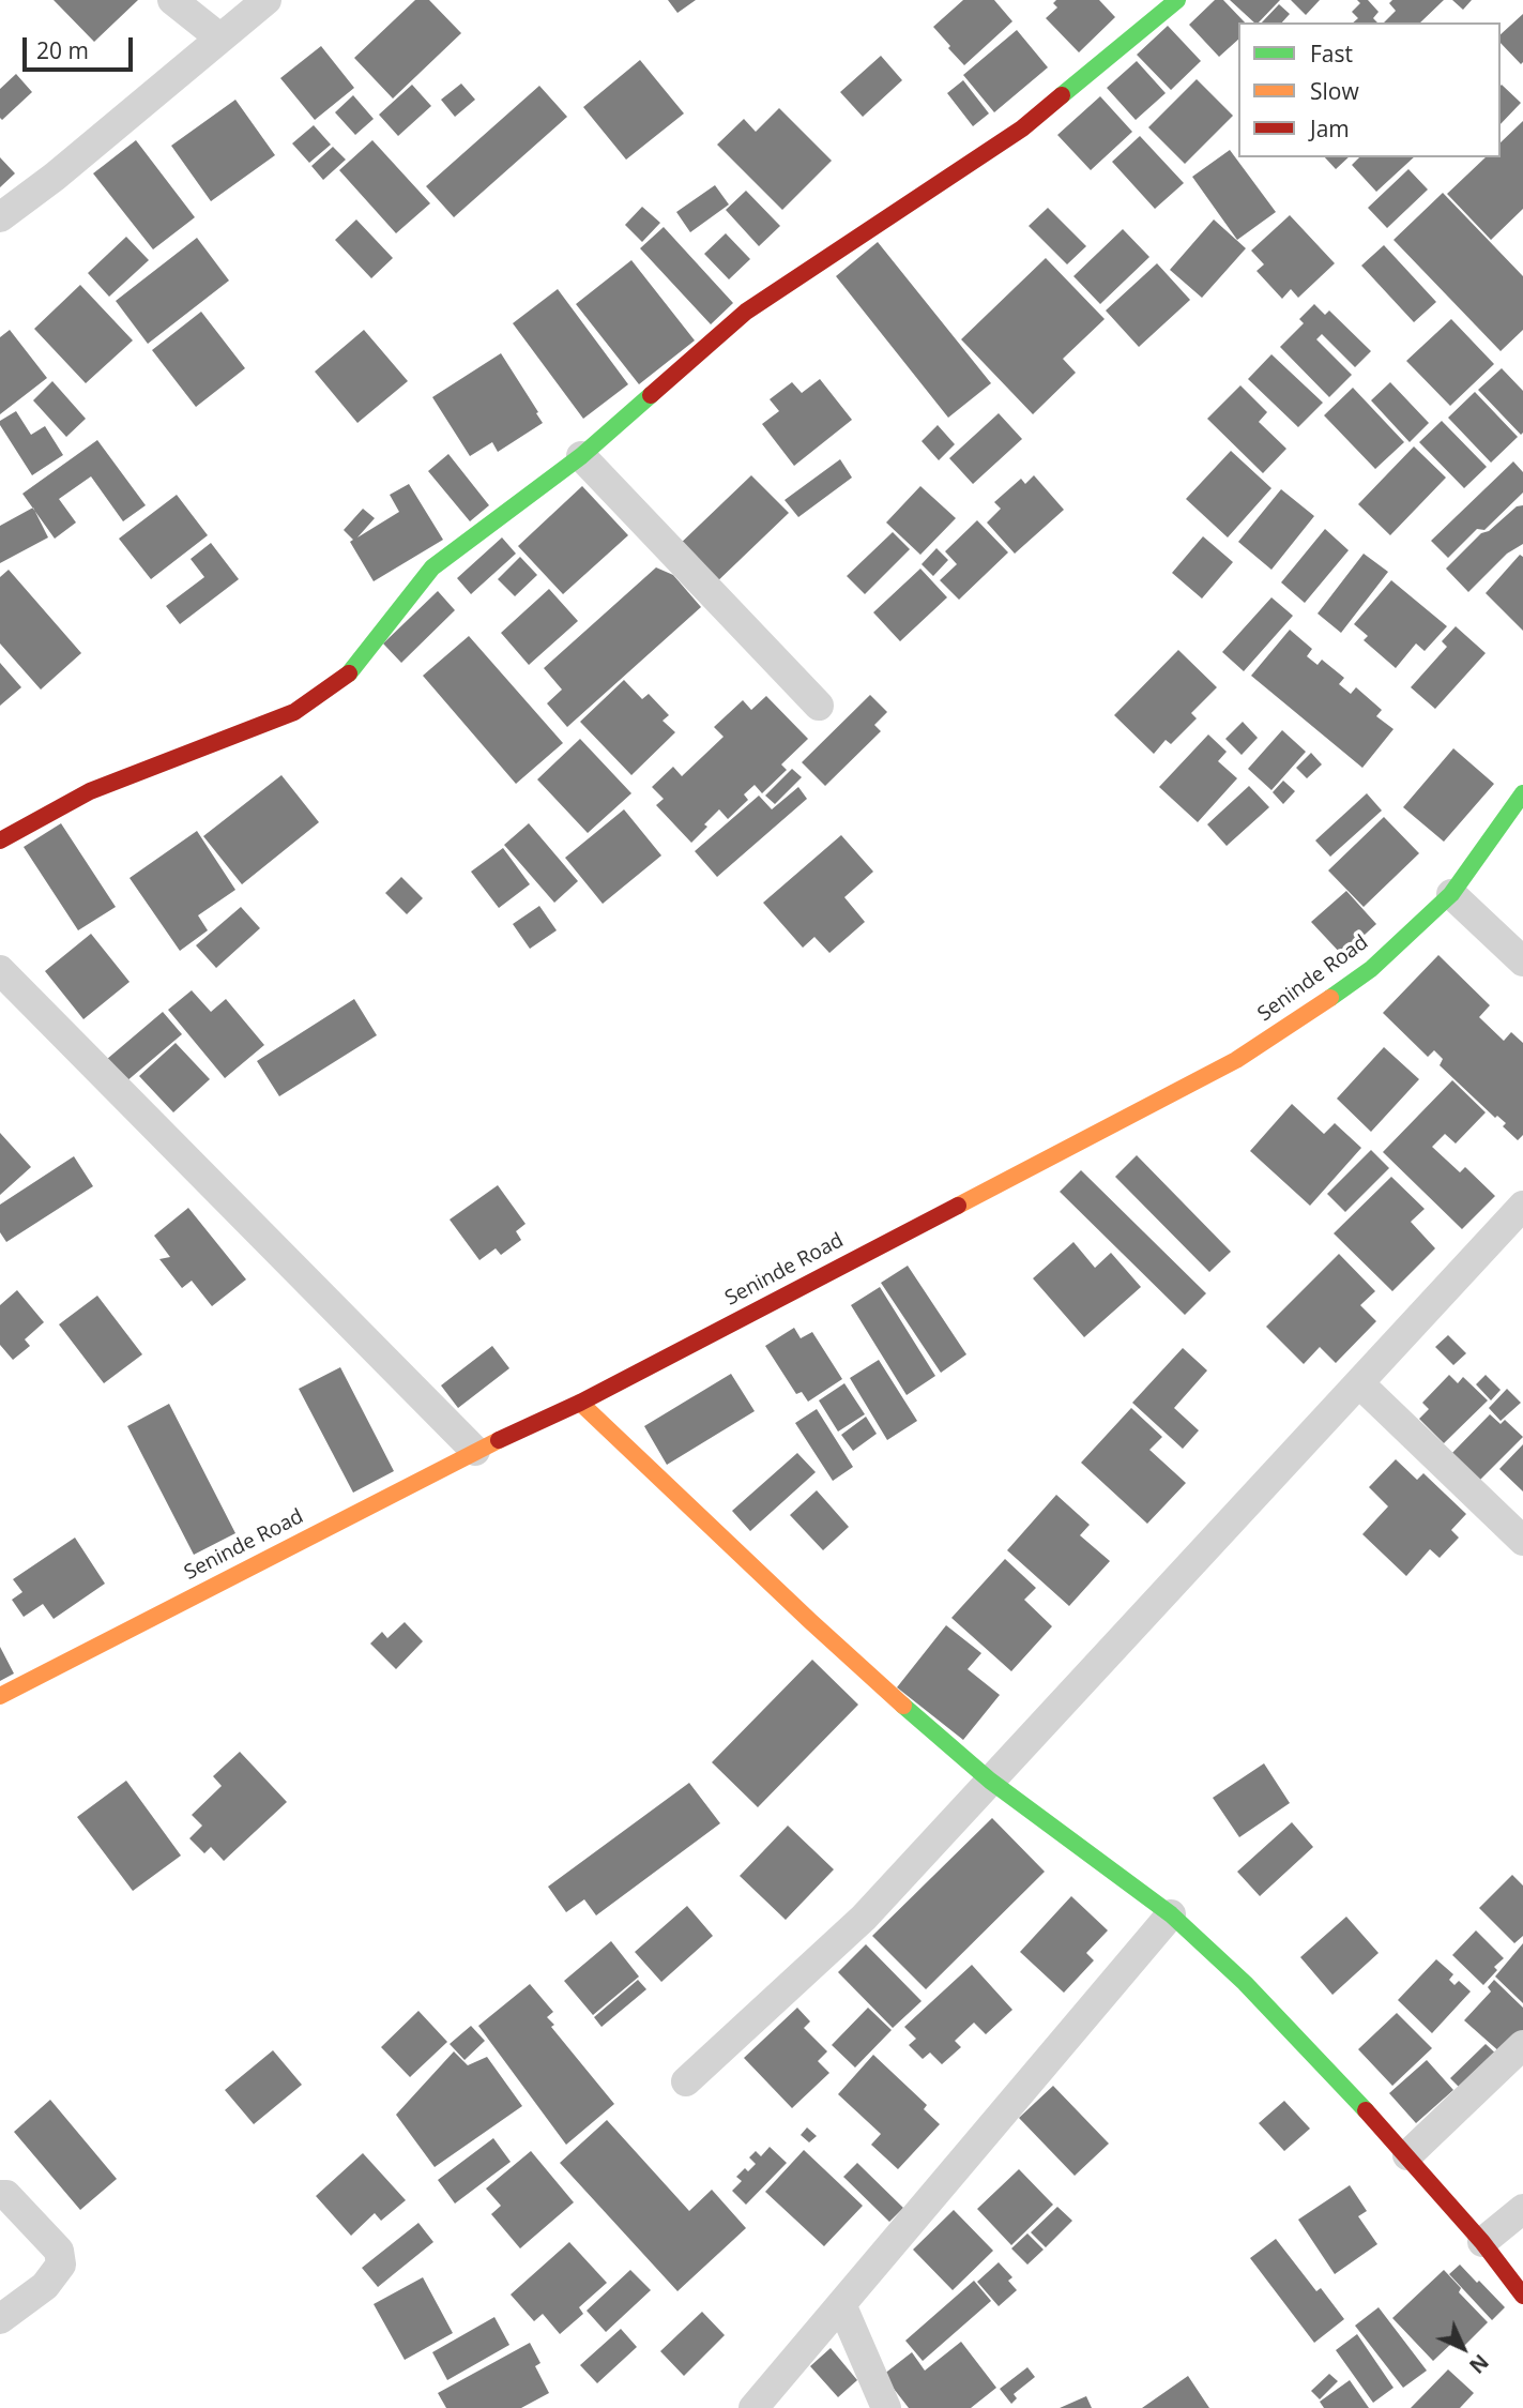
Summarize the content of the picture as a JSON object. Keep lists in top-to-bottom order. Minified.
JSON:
{"streets":{"street":["Seninde Road"]},"legend":["Fast","Slow","Jam"],"scale_bar":"20 m","north":"bottom right"}
